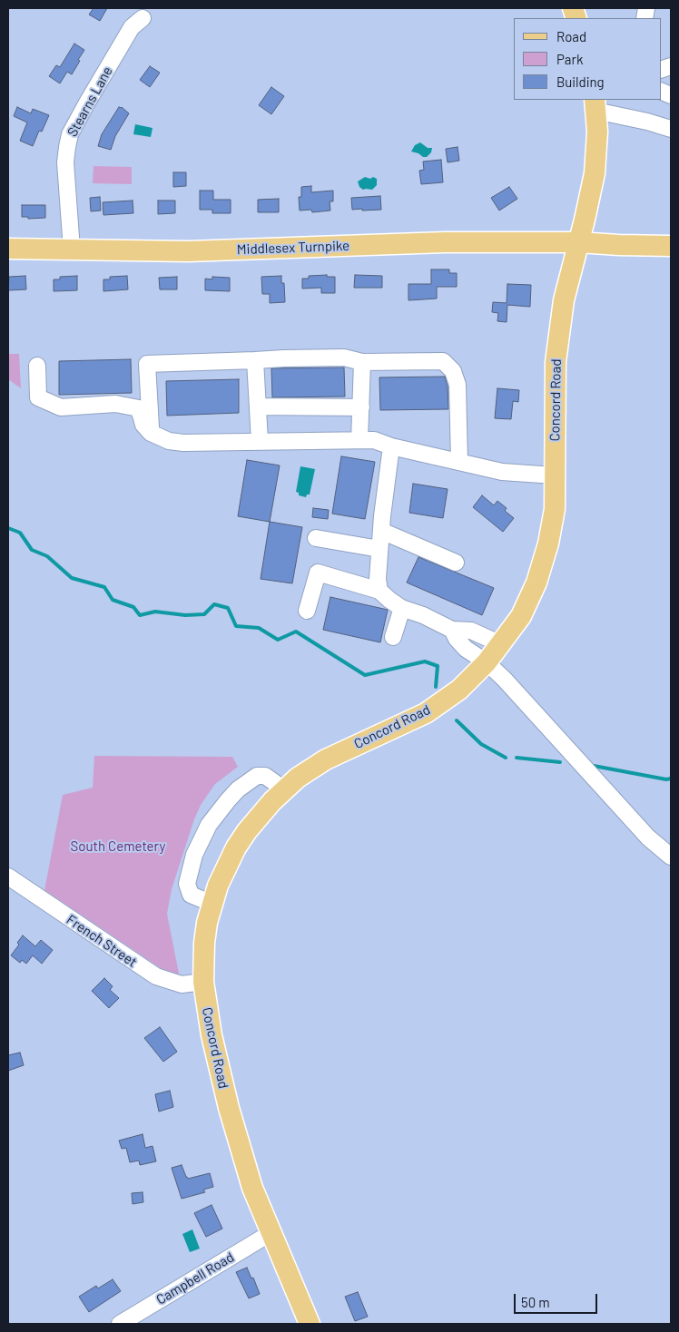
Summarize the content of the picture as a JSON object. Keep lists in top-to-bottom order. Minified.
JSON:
{"streets":{"main road":["Middlesex Turnpike","Concord Road"],"street":["Stearns Lane","French Street","Campbell Road"]},"crossings":[["Stearns Lane","Middlesex Turnpike"],["Middlesex Turnpike","Concord Road"],["Concord Road","French Street"],["Concord Road","Campbell Road"]],"parks":["South Cemetery"],"legend":["Road","Park","Building"],"scale_bar":"50 m"}
